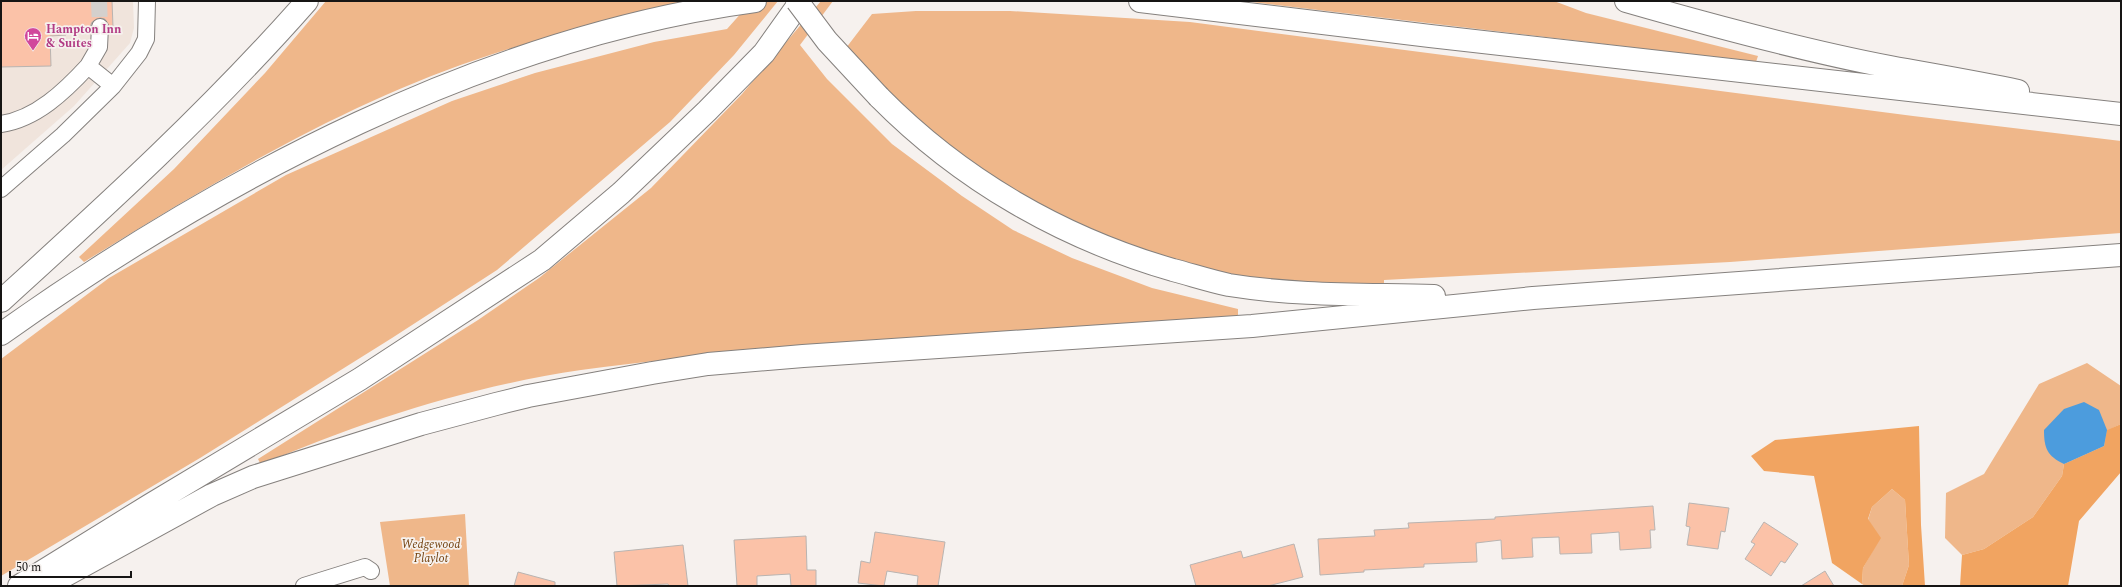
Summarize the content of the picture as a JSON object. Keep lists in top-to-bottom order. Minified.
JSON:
{"parks":["Wedgewood Playlot"],"places":{"hotel":["Hampton Inn & Suites"]},"scale_bar":"50 m"}
